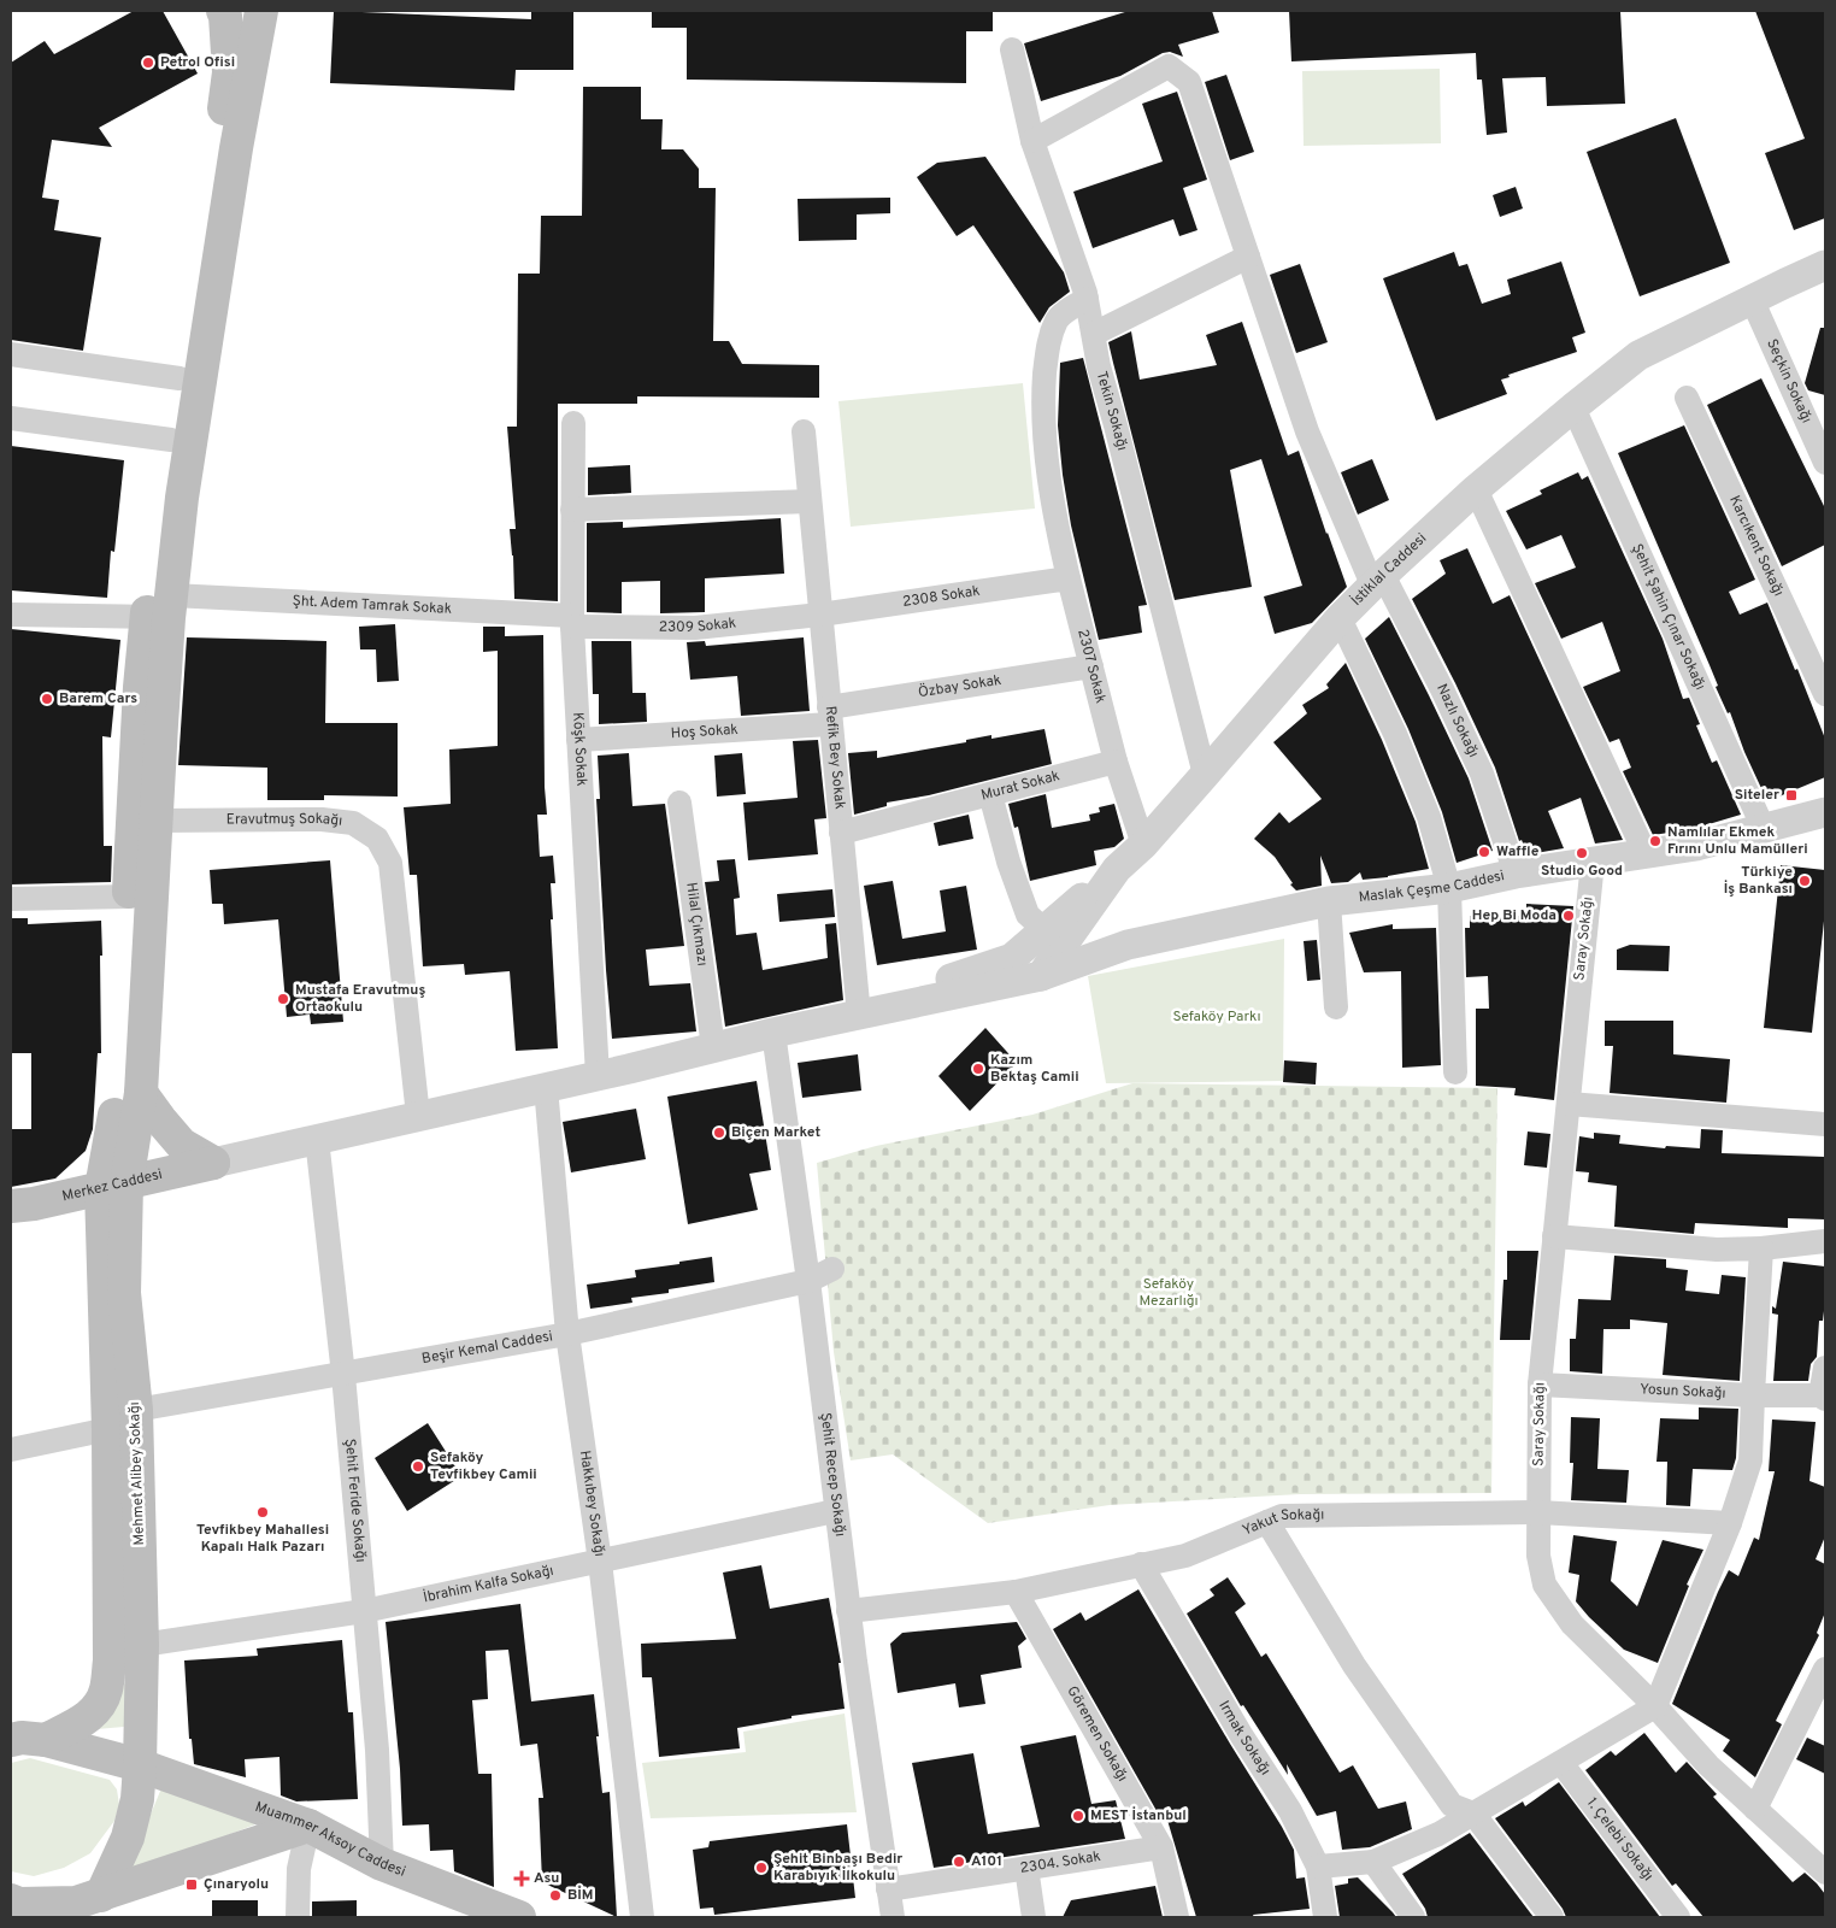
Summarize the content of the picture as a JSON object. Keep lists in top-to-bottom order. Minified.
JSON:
{"streets":{"main road":["Merkez Caddesi","Mehmet Alibey Sokağı","Muammer Aksoy Caddesi"],"street":["Seçkin Sokağı","Tekin Sokağı","Karcıkent Sokağı","İstiklal Caddesi","2308 Sokak","Şht. Adem Tamrak Sokak","Şehit Şahin Çınar Sokağı","2309 Sokak","2307 Sokak","Özbay Sokak","Nazlı Sokağı","Hoş Sokak","Köşk Sokak","Refik Bey Sokak","Murat Sokak","Eravutmuş Sokağı","Maslak Çeşme Caddesi","Hilal Çıkmazı","Saray Sokağı","Beşir Kemal Caddesi","Yosun Sokağı","Şehit Recep Sokağı","Şehit Feride Sokağı","Hakkıbey Sokağı","Yakut Sokağı","İbrahim Kalfa Sokağı","Göremen Sokağı","Irmak Sokağı","1. Çelebi Sokağı","2304. Sokak"]},"crossings":[["Seçkin Sokağı","İstiklal Caddesi"],["Tekin Sokağı","İstiklal Caddesi"],["Tekin Sokağı","2307 Sokak"],["Tekin Sokağı","Nazlı Sokağı"],["İstiklal Caddesi","Şehit Şahin Çınar Sokağı"],["İstiklal Caddesi","Nazlı Sokağı"],["İstiklal Caddesi","Maslak Çeşme Caddesi"],["2308 Sokak","2309 Sokak"],["2308 Sokak","2307 Sokak"],["2308 Sokak","Refik Bey Sokak"],["Şht. Adem Tamrak Sokak","2309 Sokak"],["Şht. Adem Tamrak Sokak","Köşk Sokak"],["Şehit Şahin Çınar Sokağı","Maslak Çeşme Caddesi"],["2309 Sokak","Köşk Sokak"],["2309 Sokak","Refik Bey Sokak"],["2307 Sokak","Özbay Sokak"],["2307 Sokak","Murat Sokak"],["Özbay Sokak","Hoş Sokak"],["Özbay Sokak","Refik Bey Sokak"],["Nazlı Sokağı","Maslak Çeşme Caddesi"],["Hoş Sokak","Köşk Sokak"],["Hoş Sokak","Refik Bey Sokak"],["Refik Bey Sokak","Murat Sokak"],["Refik Bey Sokak","Maslak Çeşme Caddesi"],["Maslak Çeşme Caddesi","Saray Sokağı"],["Saray Sokağı","Yosun Sokağı"],["Saray Sokağı","Yakut Sokağı"],["Merkez Caddesi","Mehmet Alibey Sokağı"],["Beşir Kemal Caddesi","Mehmet Alibey Sokağı"],["Beşir Kemal Caddesi","Şehit Recep Sokağı"],["Beşir Kemal Caddesi","Şehit Feride Sokağı"],["Beşir Kemal Caddesi","Hakkıbey Sokağı"],["Mehmet Alibey Sokağı","İbrahim Kalfa Sokağı"],["Mehmet Alibey Sokağı","Muammer Aksoy Caddesi"],["Şehit Recep Sokağı","Yakut Sokağı"],["Şehit Recep Sokağı","İbrahim Kalfa Sokağı"],["Şehit Recep Sokağı","2304. Sokak"],["Şehit Feride Sokağı","İbrahim Kalfa Sokağı"],["Şehit Feride Sokağı","Muammer Aksoy Caddesi"],["Hakkıbey Sokağı","İbrahim Kalfa Sokağı"],["Yakut Sokağı","Göremen Sokağı"],["Yakut Sokağı","Irmak Sokağı"],["Göremen Sokağı","2304. Sokak"]],"parks":["Sefaköy Parkı","Sefaköy Mezarlığı"],"places":{"other":["Petrol Ofisi","Barem Cars","Namlılar Ekmek Fırını Unlu Mamülleri","Waffle","Studio Good","Türkiye İş Bankası","Hep Bi Moda","Mustafa Eravutmuş Ortaokulu","Kazım Bektaş Camii","Biçen Market","Sefaköy Tevfikbey Camii","Tevfikbey Mahallesi Kapalı Halk Pazarı","MEST İstanbul","A101","Şehit Binbaşı Bedir Karabıyık İlkokulu","BİM"],"transit":["Siteler","Çınaryolu"],"health":["Asu"]}}
